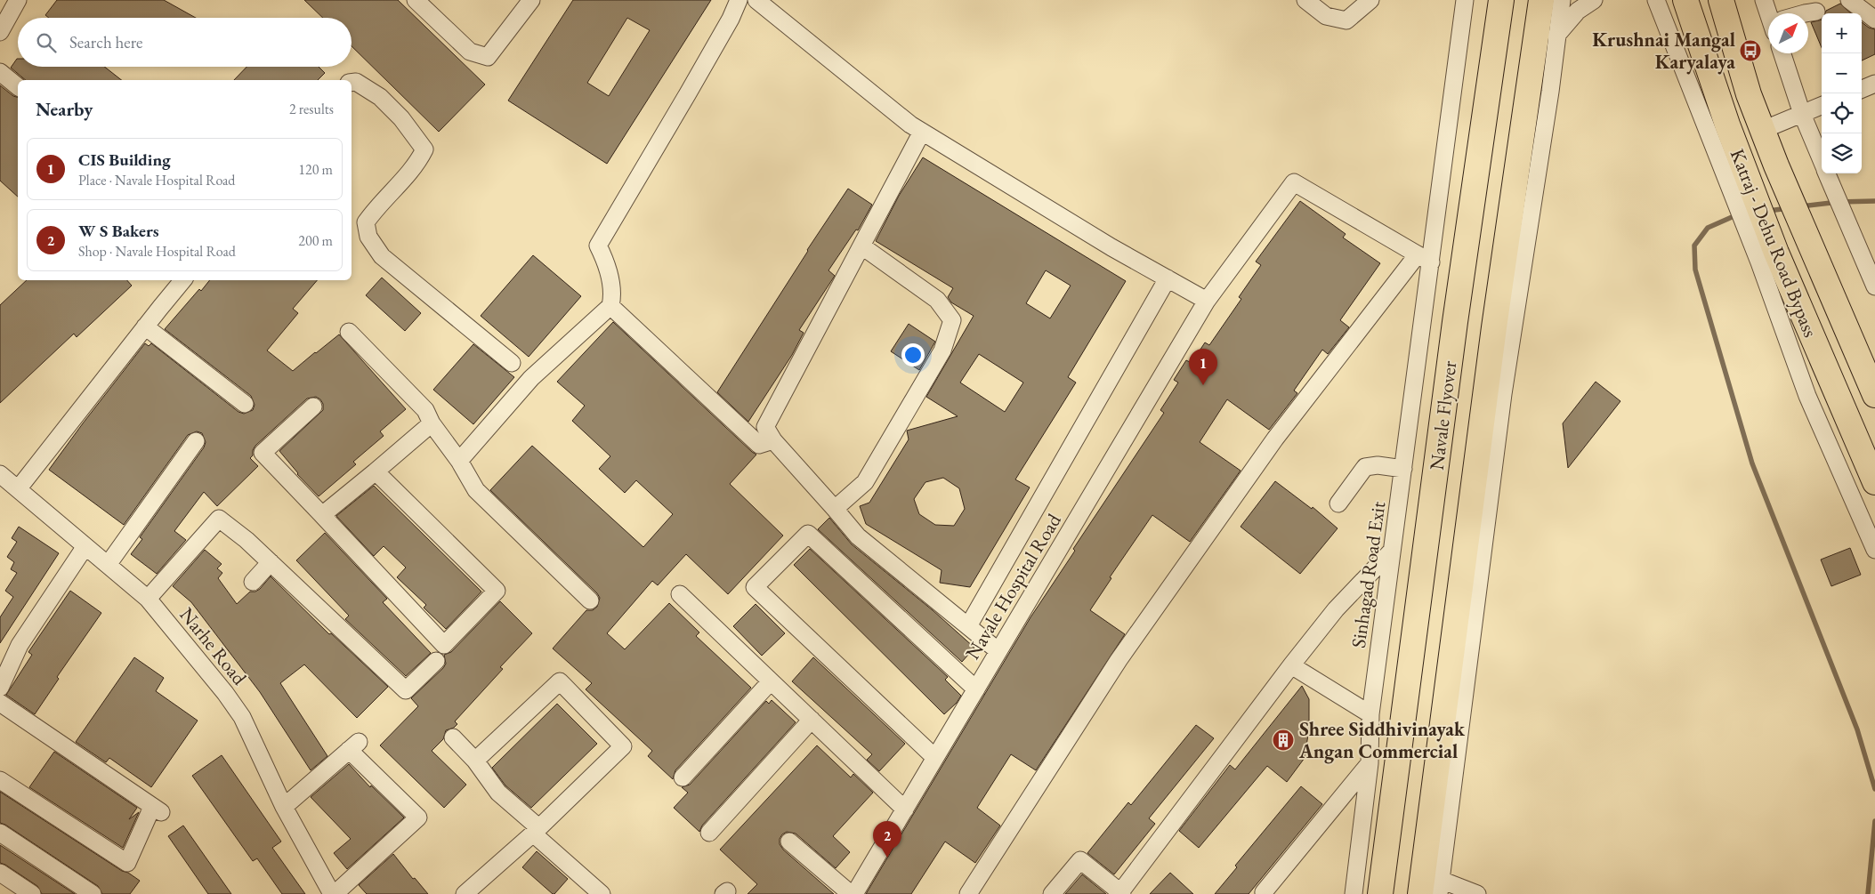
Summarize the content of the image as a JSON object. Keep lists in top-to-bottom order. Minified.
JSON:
{"streets":{"highway":["Katraj - Dehu Road Bypass","Navale Flyover"],"street":["Sinhagad Road Exit","Navale Hospital Road","Narhe Road"]},"crossings":[["Sinhagad Road Exit","Navale Hospital Road"]],"places":{"bus stop":["Krushnai Mangal Karyalaya"],"building":["Shree Siddhivinayak Angan Commercial"]},"north":"top right","page":{"map_buttons":["+","−"],"search":"Search here","heading":["Nearby","2 results"],"list":[{"mark":"1","name":"CIS Building","note":"Place · Navale Hospital Road","value":"120 m"},{"mark":"2","name":"W S Bakers","note":"Shop · Navale Hospital Road","value":"200 m"}],"pins":["1","2"]}}
